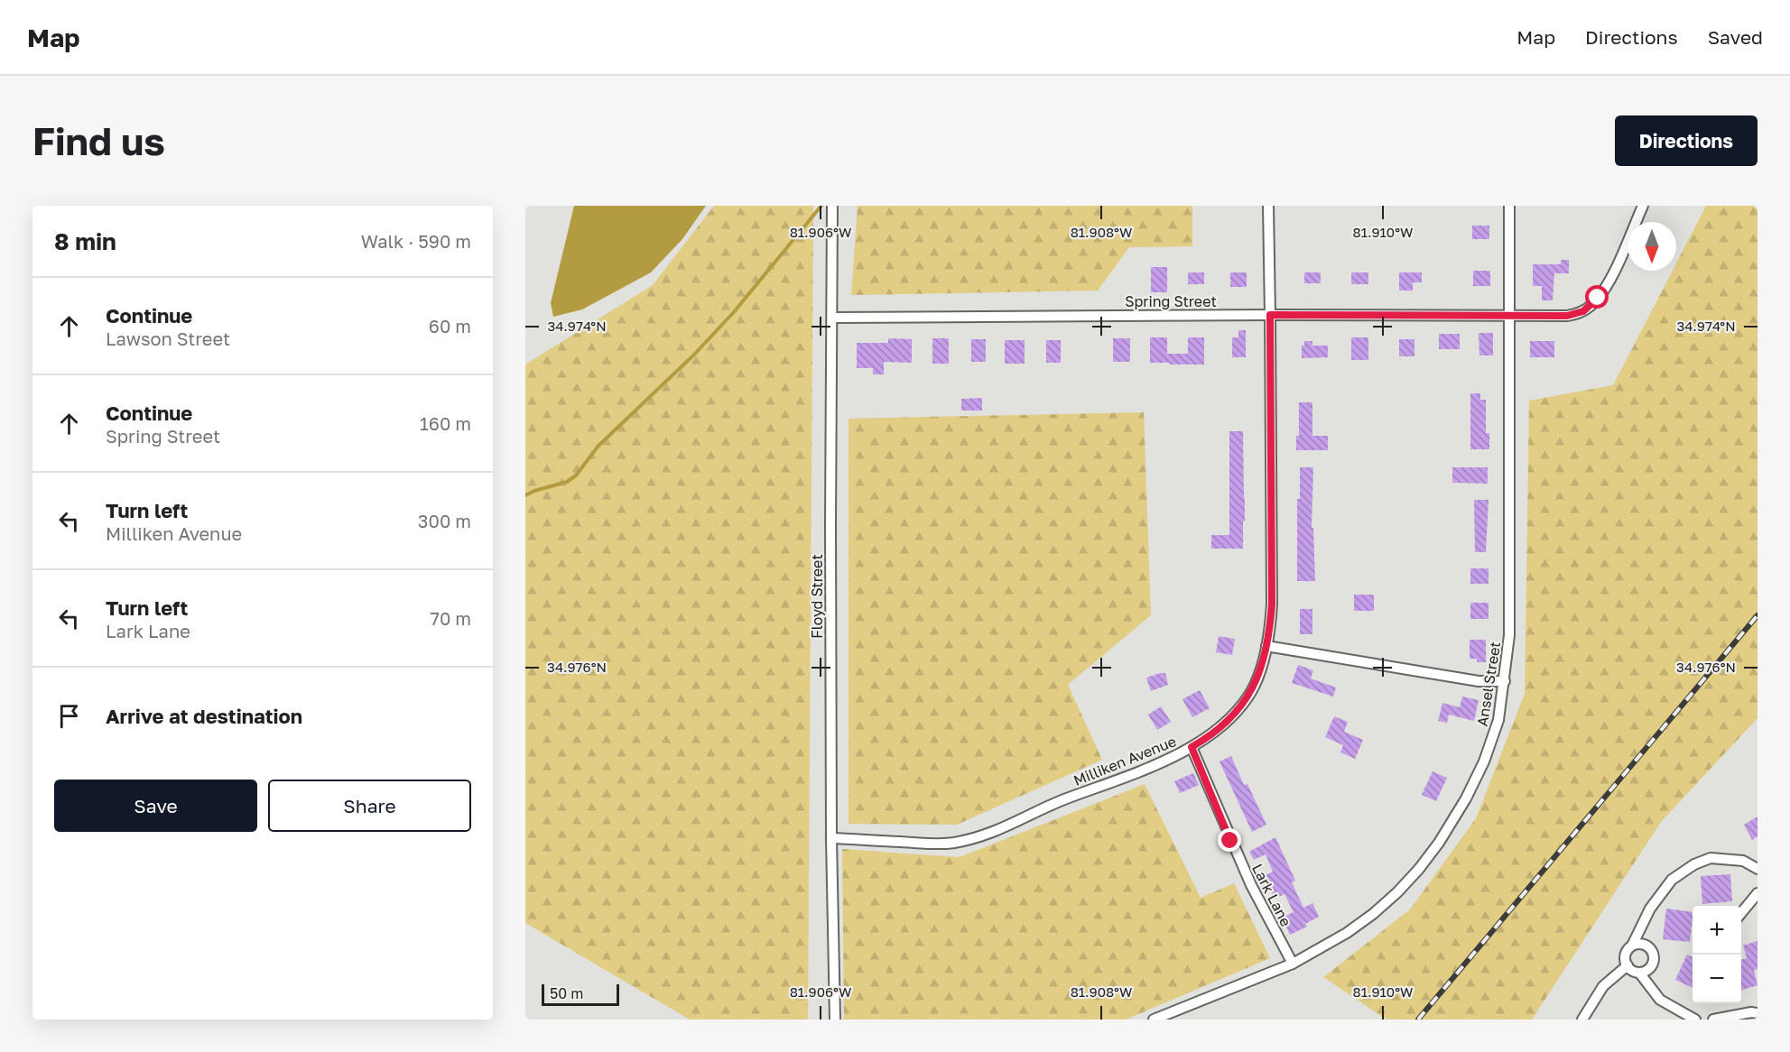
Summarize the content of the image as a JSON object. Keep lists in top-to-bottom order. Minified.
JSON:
{"streets":{"street":["Spring Street","Floyd Street","Ansel Street","Milliken Avenue","Lark Lane"]},"crossings":[["Spring Street","Floyd Street"],["Spring Street","Ansel Street"],["Spring Street","Milliken Avenue"],["Floyd Street","Milliken Avenue"],["Ansel Street","Lark Lane"],["Milliken Avenue","Lark Lane"]],"scale_bar":"50 m","north":"bottom","page":{"header":"Map","nav":["Map","Directions","Saved"],"buttons":["Directions",["Save","Share"]],"title":"Find us","heading":["8 min","Walk · 590 m"],"list":[["Continue","Lawson Street","60 m"],["Continue","Spring Street","160 m"],["Turn left","Milliken Avenue","300 m"],["Turn left","Lark Lane","70 m"],"Arrive at destination"],"map_buttons":["+","−"],"scale":"50 m"},"coordinates":["81.906°W","81.908°W","81.910°W","34.974°N","34.976°N"]}
